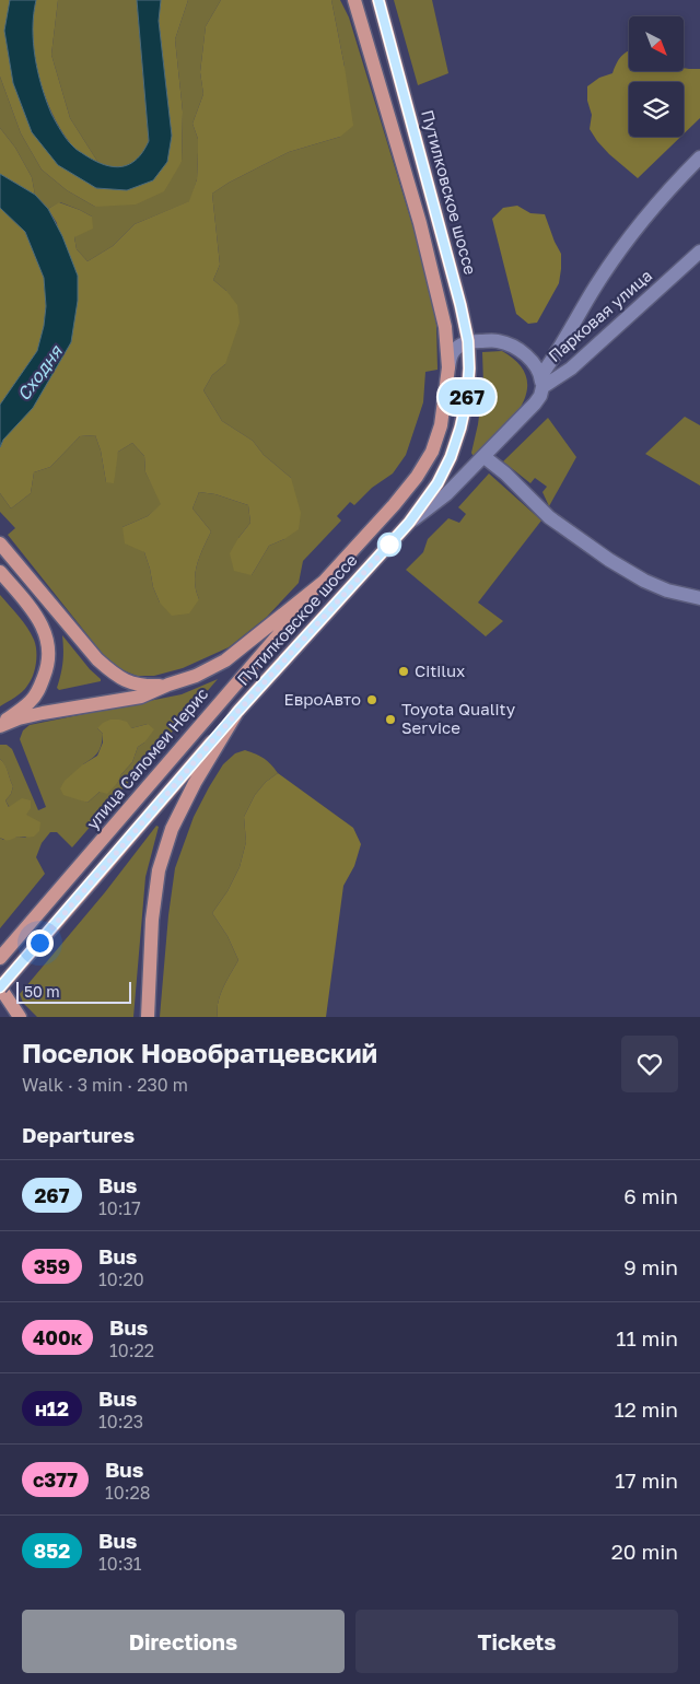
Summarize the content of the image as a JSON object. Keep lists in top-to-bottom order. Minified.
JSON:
{"streets":{"main road":["Путилковское шоссе","улица Саломеи Нерис"],"street":["Парковая улица"]},"crossings":[["Путилковское шоссе","Парковая улица"],["Путилковское шоссе","улица Саломеи Нерис"]],"water":["Сходня"],"places":["Citilux","ЕвроАвто","Toyota Quality Service"],"lines":["bus line 267"],"scale_bar":"50 m","north":"bottom right","page":{"on_map":"267","scale":"50 m","heading":[["Поселок Новобратцевский","Walk · 3 min · 230 m"],"Departures"],"list":[{"mark":"267","name":"Bus","note":"10:17","value":"6 min"},{"mark":"359","name":"Bus","note":"10:20","value":"9 min"},{"mark":"400к","name":"Bus","note":"10:22","value":"11 min"},{"mark":"н12","name":"Bus","note":"10:23","value":"12 min"},{"mark":"с377","name":"Bus","note":"10:28","value":"17 min"},{"mark":"852","name":"Bus","note":"10:31","value":"20 min"}],"buttons":["Directions","Tickets"]}}
